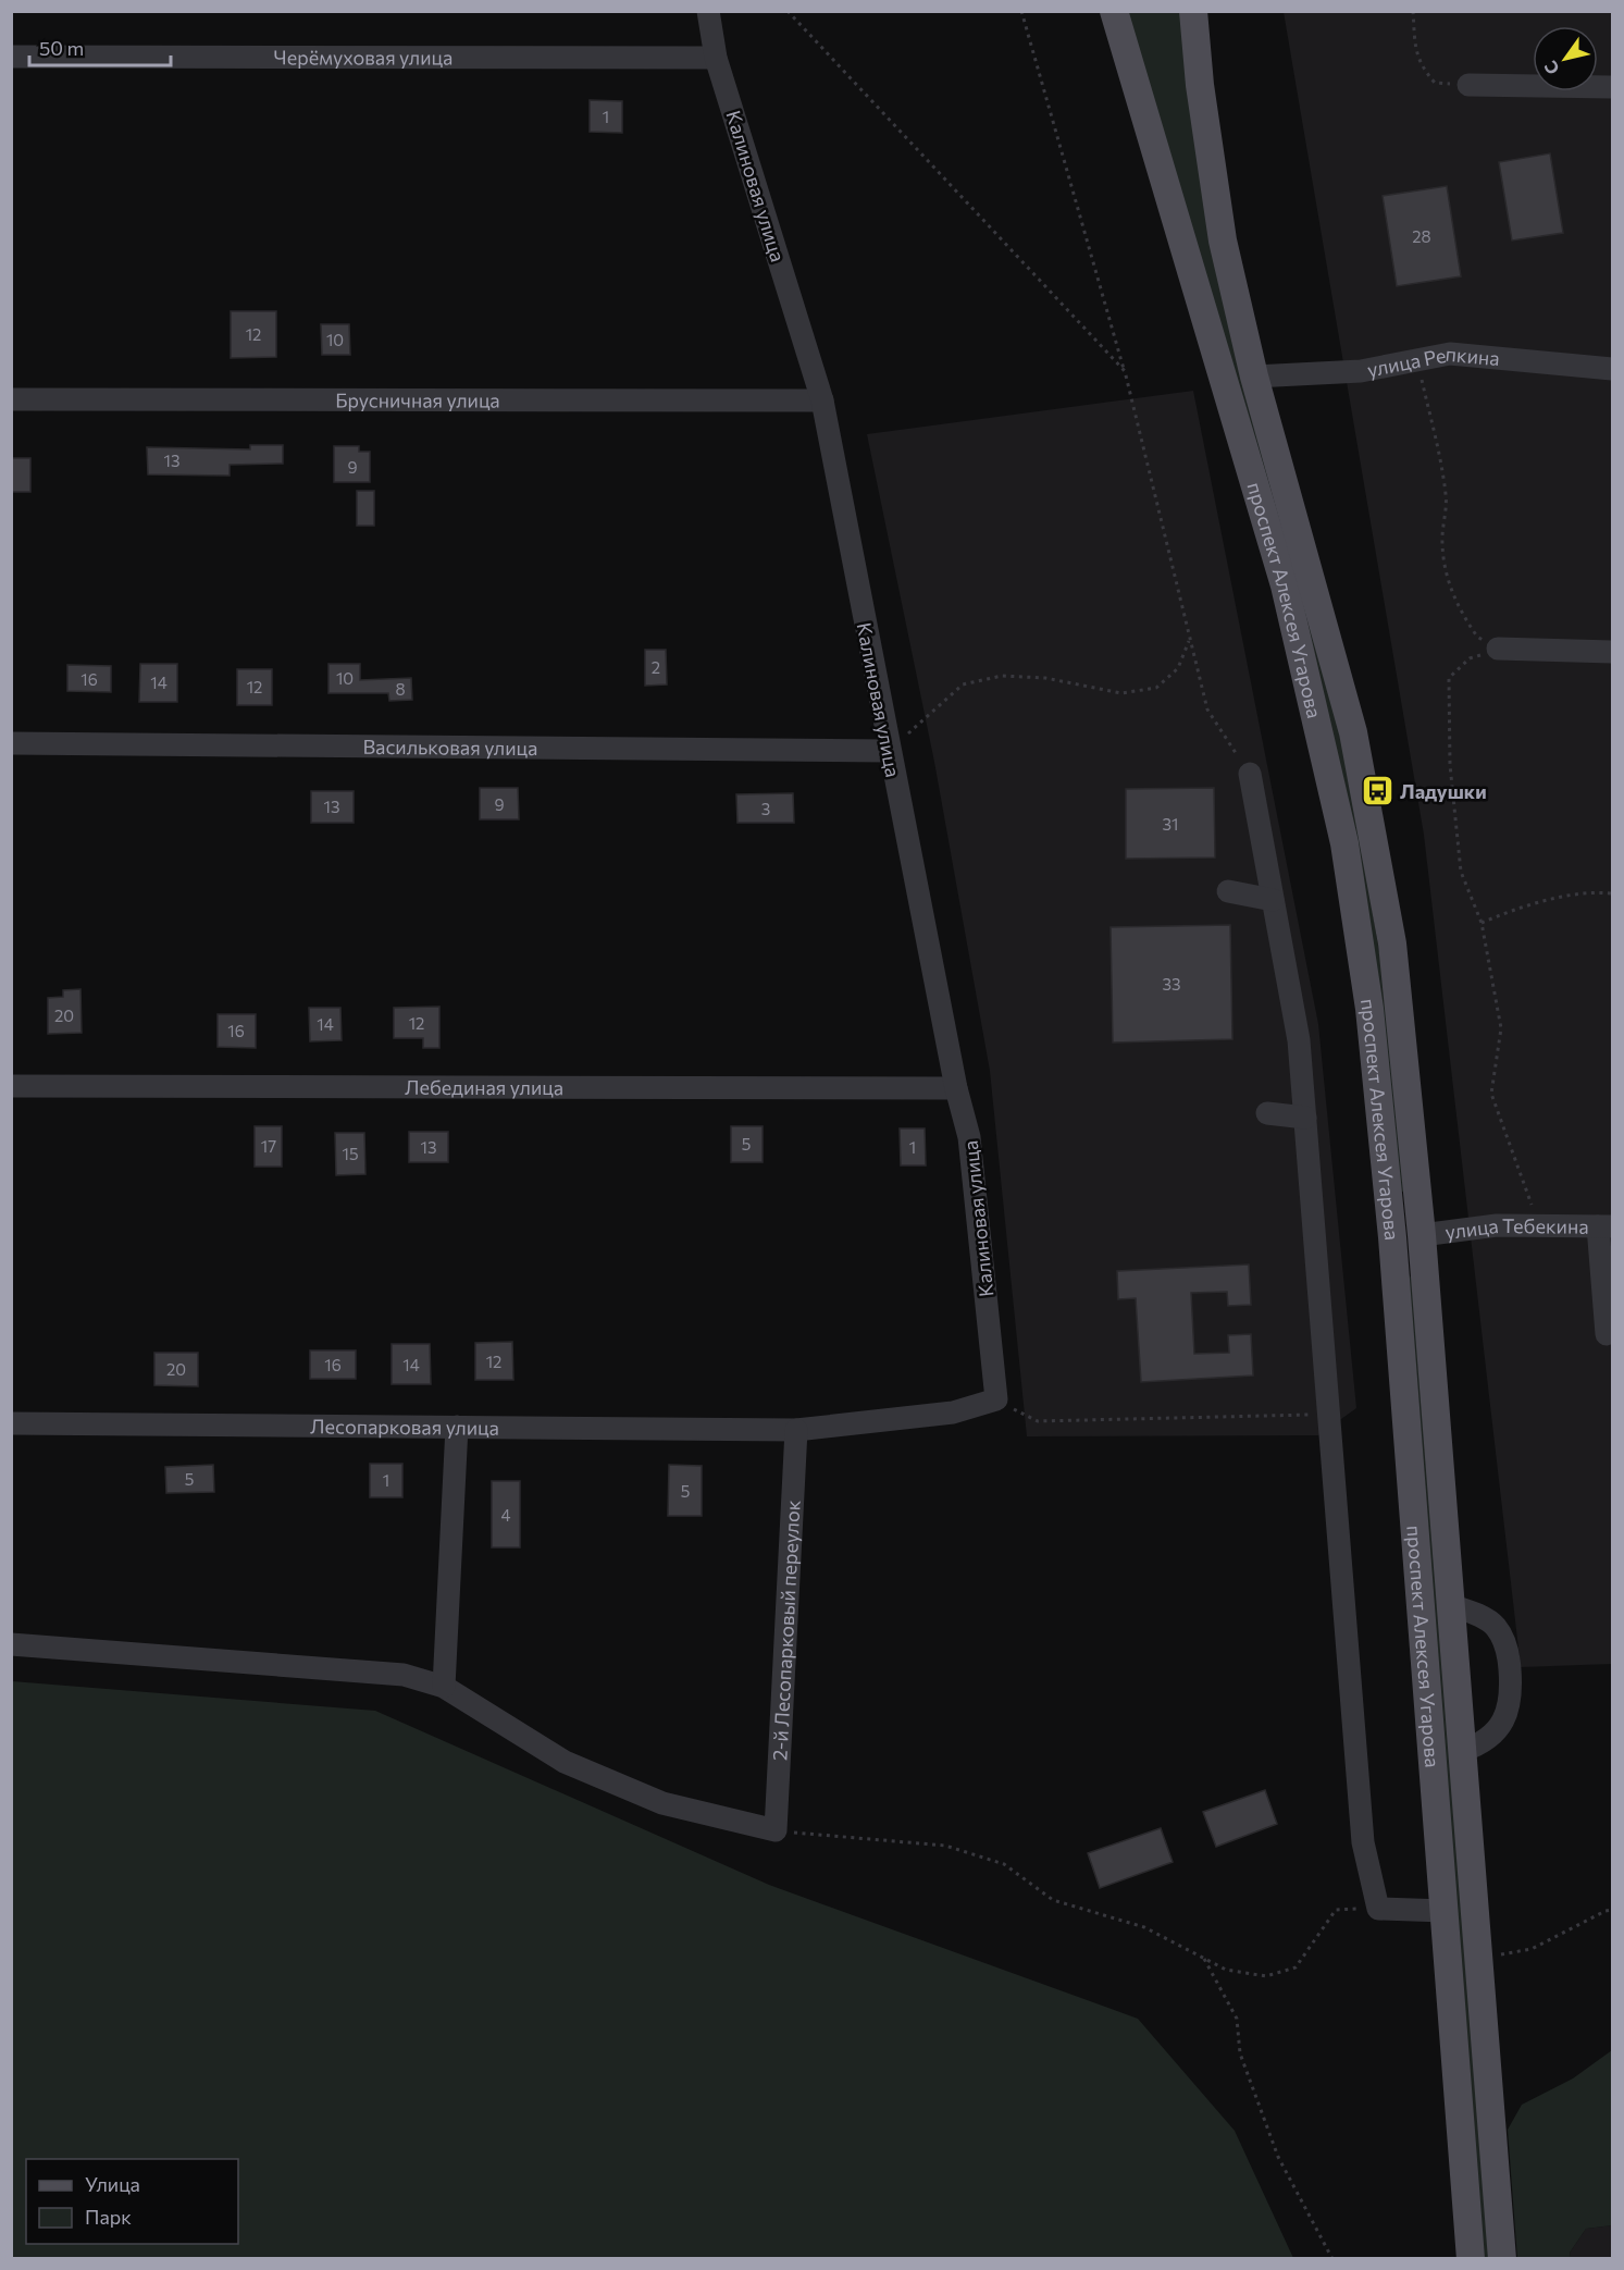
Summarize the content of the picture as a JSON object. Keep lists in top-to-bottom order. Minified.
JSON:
{"streets":{"main road":["проспект Алексея Угарова"],"street":["Черёмуховая улица","Калиновая улица","улица Репкина","Брусничная улица","Васильковая улица","Лебединая улица","улица Тебекина","Лесопарковая улица","2-й Лесопарковый переулок"]},"crossings":[["Черёмуховая улица","Калиновая улица"],["Калиновая улица","Брусничная улица"],["Калиновая улица","Васильковая улица"],["Калиновая улица","Лебединая улица"],["Калиновая улица","Лесопарковая улица"],["улица Репкина","проспект Алексея Угарова"],["проспект Алексея Угарова","улица Тебекина"],["Лесопарковая улица","2-й Лесопарковый переулок"]],"places":{"bus stop":["Ладушки"]},"house_numbers":["1","28","12","10","13","9","2","10","16","14","12","8","9","13","3","31","33","20","12","14","16","5","17","13","1","15","12","16","14","20","5","1","5","4"],"legend":["Улица","Парк"],"scale_bar":"50 m","north":"bottom left"}
